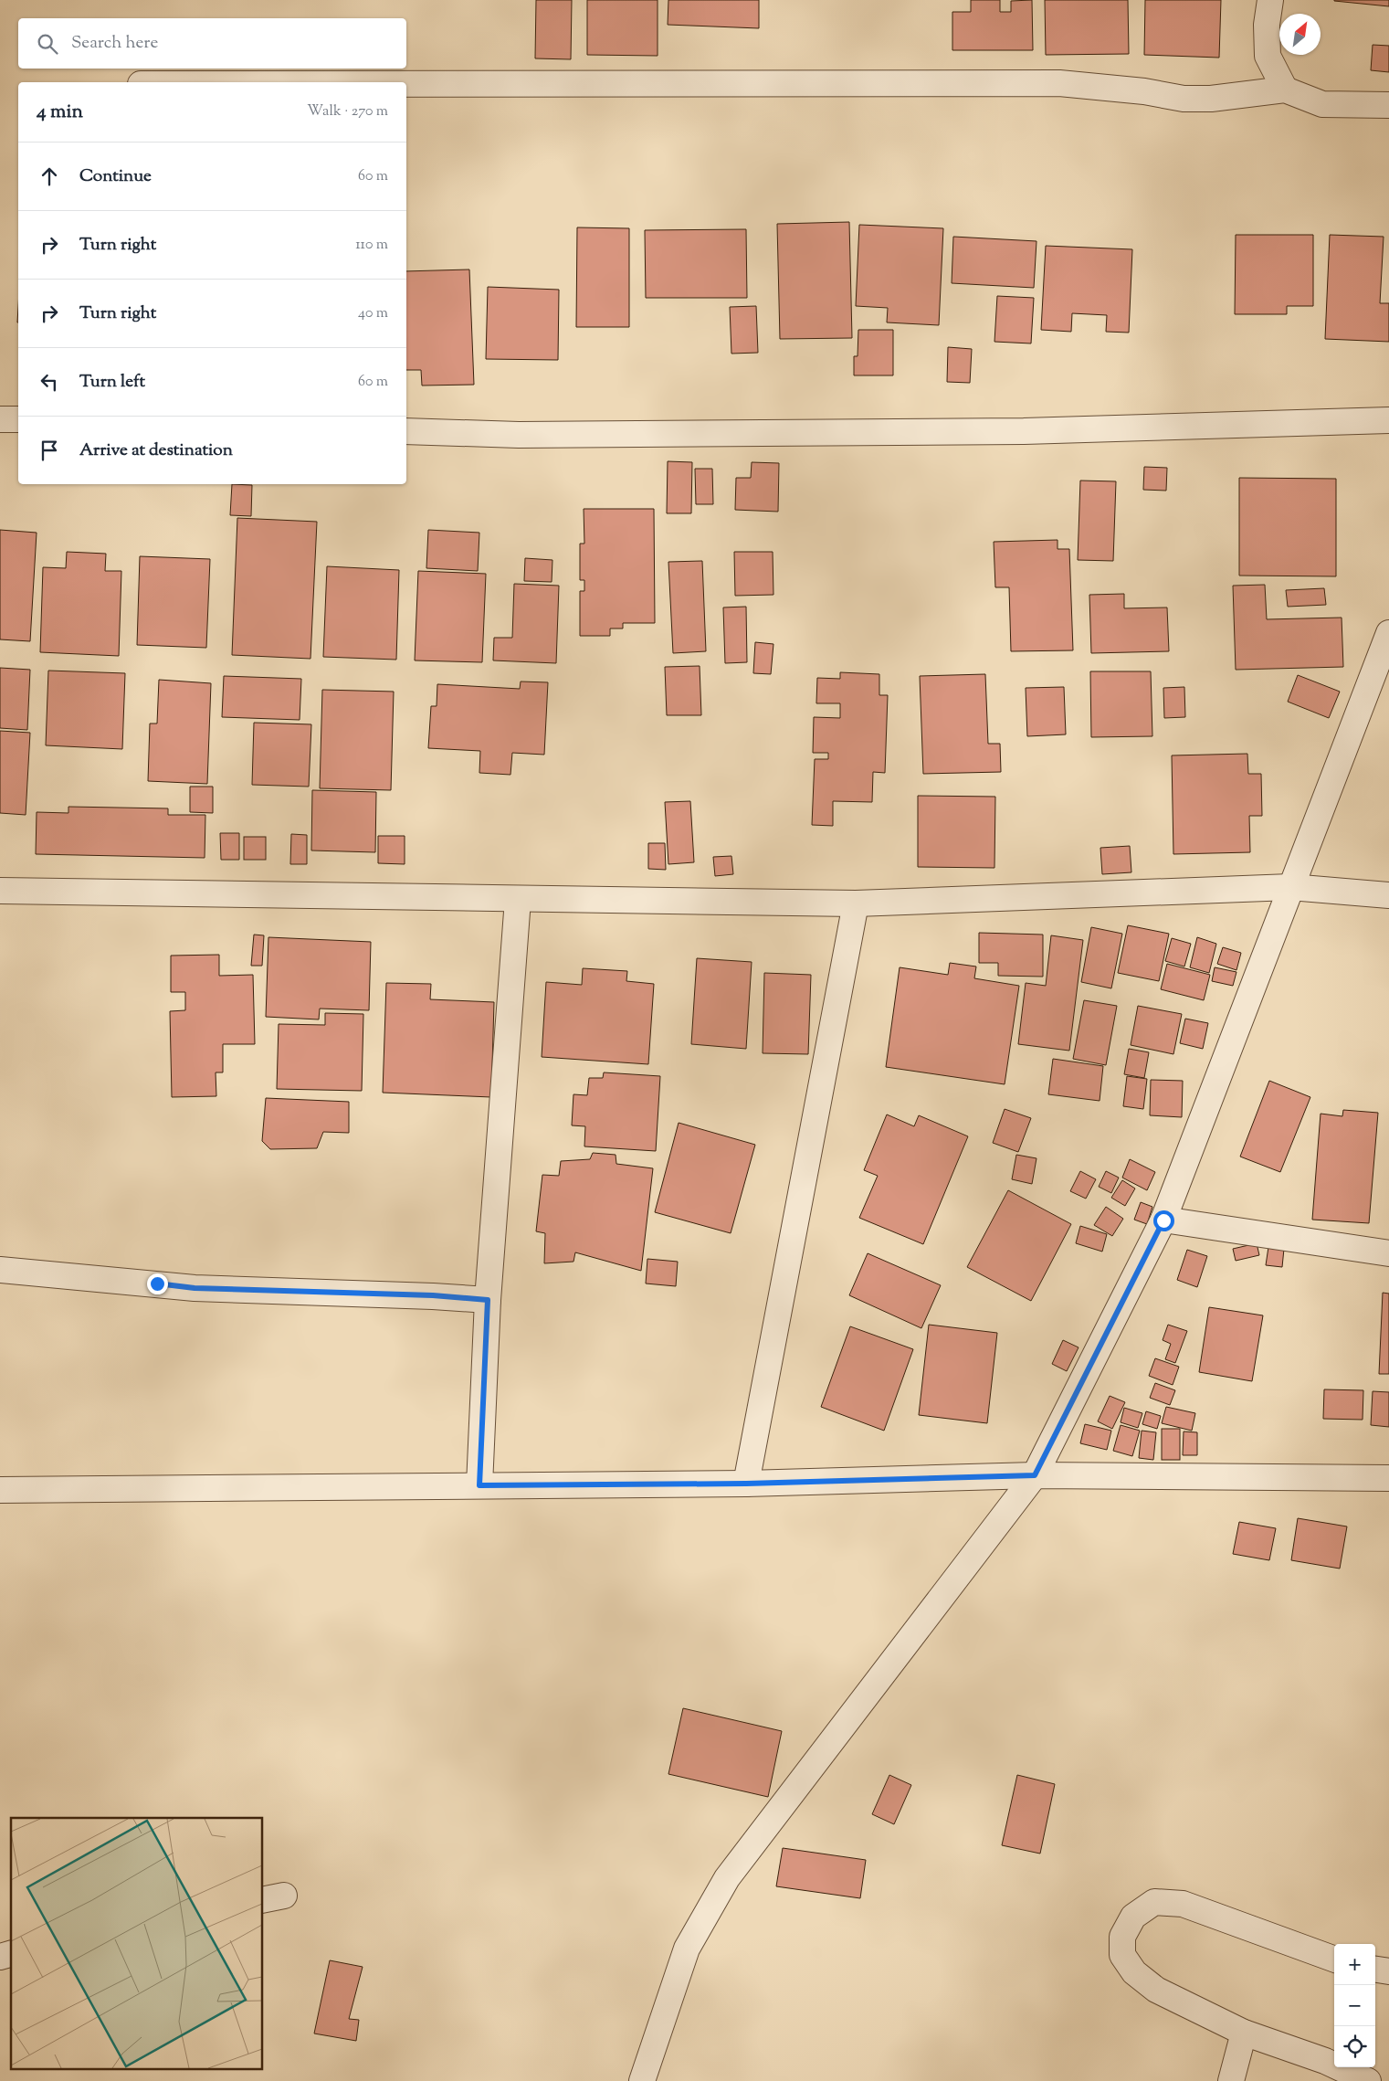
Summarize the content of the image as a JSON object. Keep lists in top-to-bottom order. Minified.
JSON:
{"north":"top right","page":{"search":"Search here","heading":["4 min","Walk · 270 m"],"list":[["Continue","60 m"],["Turn right","110 m"],["Turn right","40 m"],["Turn left","60 m"],"Arrive at destination"],"map_buttons":["+","−"]}}
